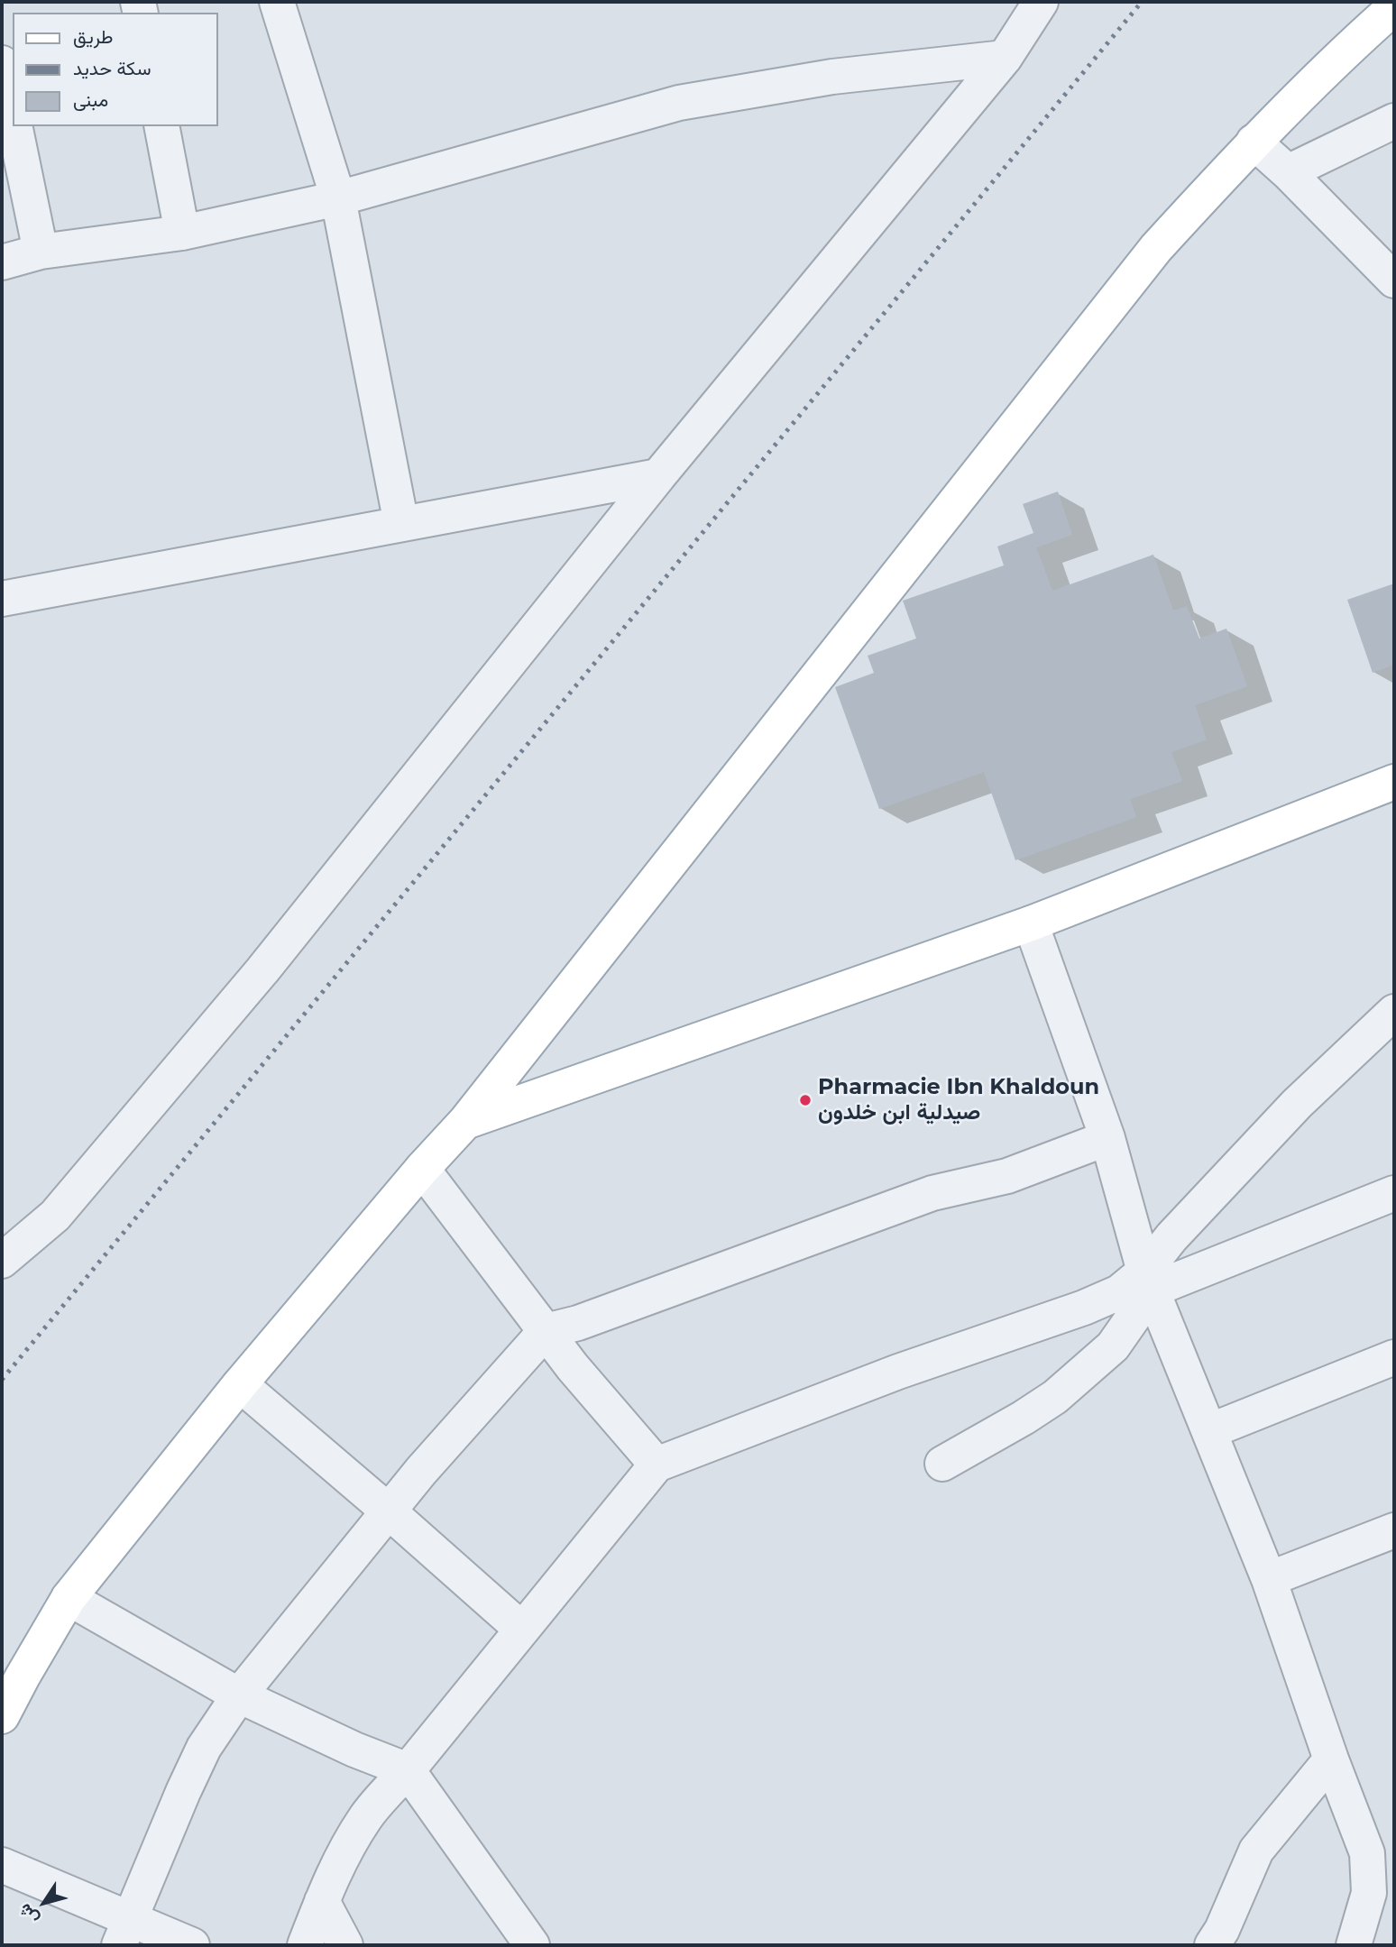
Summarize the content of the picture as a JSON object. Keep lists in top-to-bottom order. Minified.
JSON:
{"places":["Pharmacie Ibn Khaldoun صيدلية ابن خلدون"],"legend":["طريق","سكة حديد","مبنى"],"north":"bottom left"}
